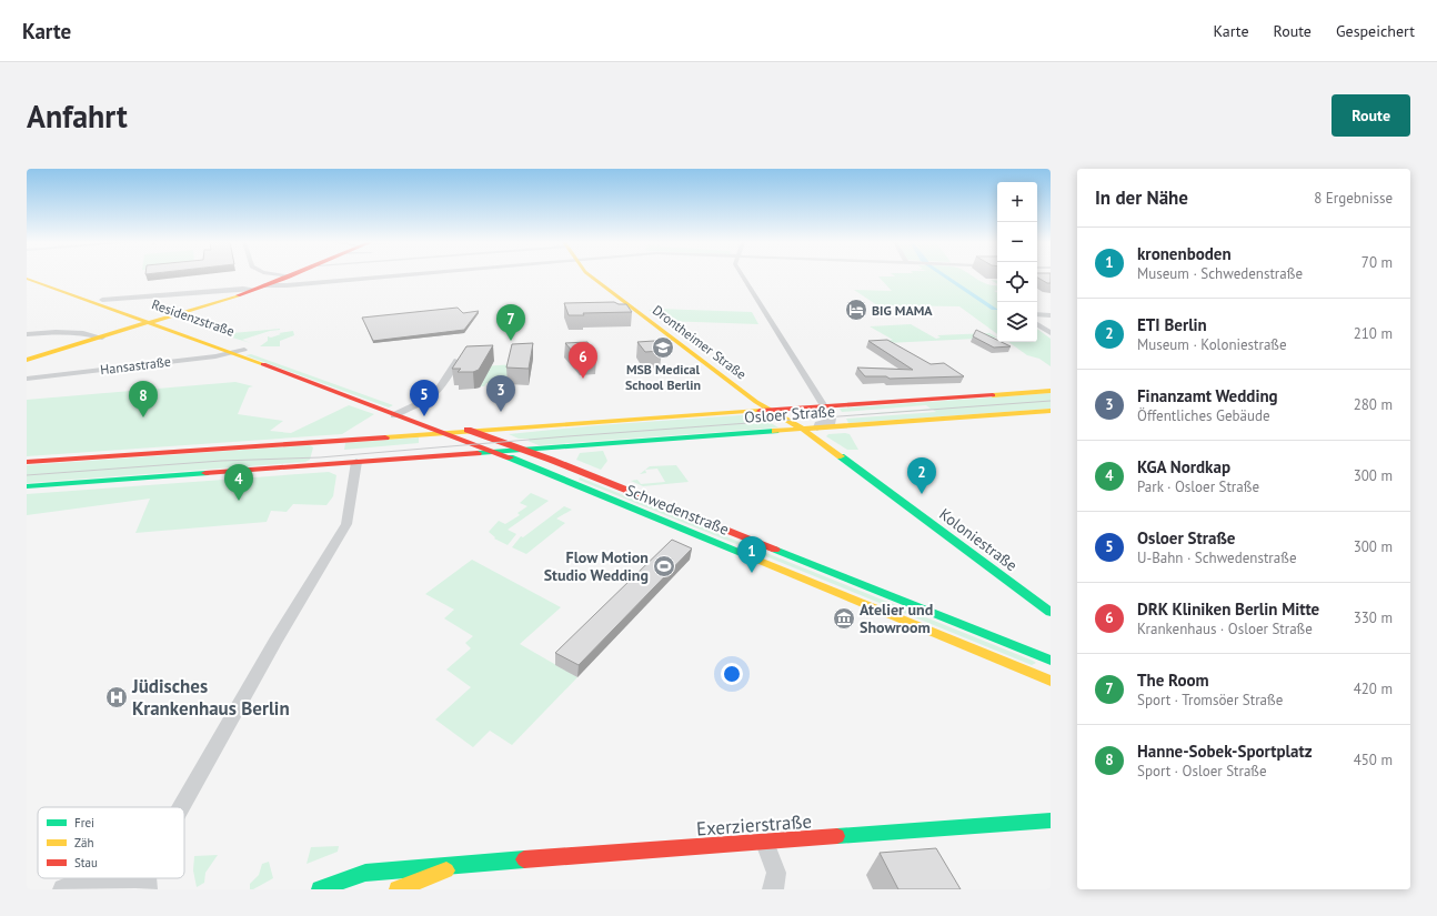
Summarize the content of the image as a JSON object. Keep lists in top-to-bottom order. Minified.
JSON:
{"streets":{"main road":["Residenzstraße","Drontheimer Straße","Osloer Straße","Schwedenstraße","Koloniestraße","Exerzierstraße"],"street":["Hansastraße"]},"crossings":[["Residenzstraße","Hansastraße"],["Residenzstraße","Schwedenstraße"],["Drontheimer Straße","Osloer Straße"],["Drontheimer Straße","Koloniestraße"],["Osloer Straße","Schwedenstraße"],["Osloer Straße","Koloniestraße"]],"places":{"hotel":["BIG MAMA"],"school or university":["MSB Medical School Berlin"],"sports":["Flow Motion Studio Wedding"],"museum":["Atelier und Showroom"],"hospital":["Jüdisches Krankenhaus Berlin"]},"legend":["Frei","Zäh","Stau"],"page":{"header":"Karte","nav":["Karte","Route","Gespeichert"],"buttons":"Route","title":"Anfahrt","heading":["In der Nähe","8 Ergebnisse"],"map_buttons":["+","−"],"list":[{"mark":"1","name":"kronenboden","note":"Museum · Schwedenstraße","value":"70 m"},{"mark":"2","name":"ETI Berlin","note":"Museum · Koloniestraße","value":"210 m"},{"mark":"3","name":"Finanzamt Wedding","note":"Öffentliches Gebäude","value":"280 m"},{"mark":"4","name":"KGA Nordkap","note":"Park · Osloer Straße","value":"300 m"},{"mark":"5","name":"Osloer Straße","note":"U-Bahn · Schwedenstraße","value":"300 m"},{"mark":"6","name":"DRK Kliniken Berlin Mitte","note":"Krankenhaus · Osloer Straße","value":"330 m"},{"mark":"7","name":"The Room","note":"Sport · Tromsöer Straße","value":"420 m"},{"mark":"8","name":"Hanne-Sobek-Sportplatz","note":"Sport · Osloer Straße","value":"450 m"}],"pins":["7","6","3","5","8","2","4","1"]}}
